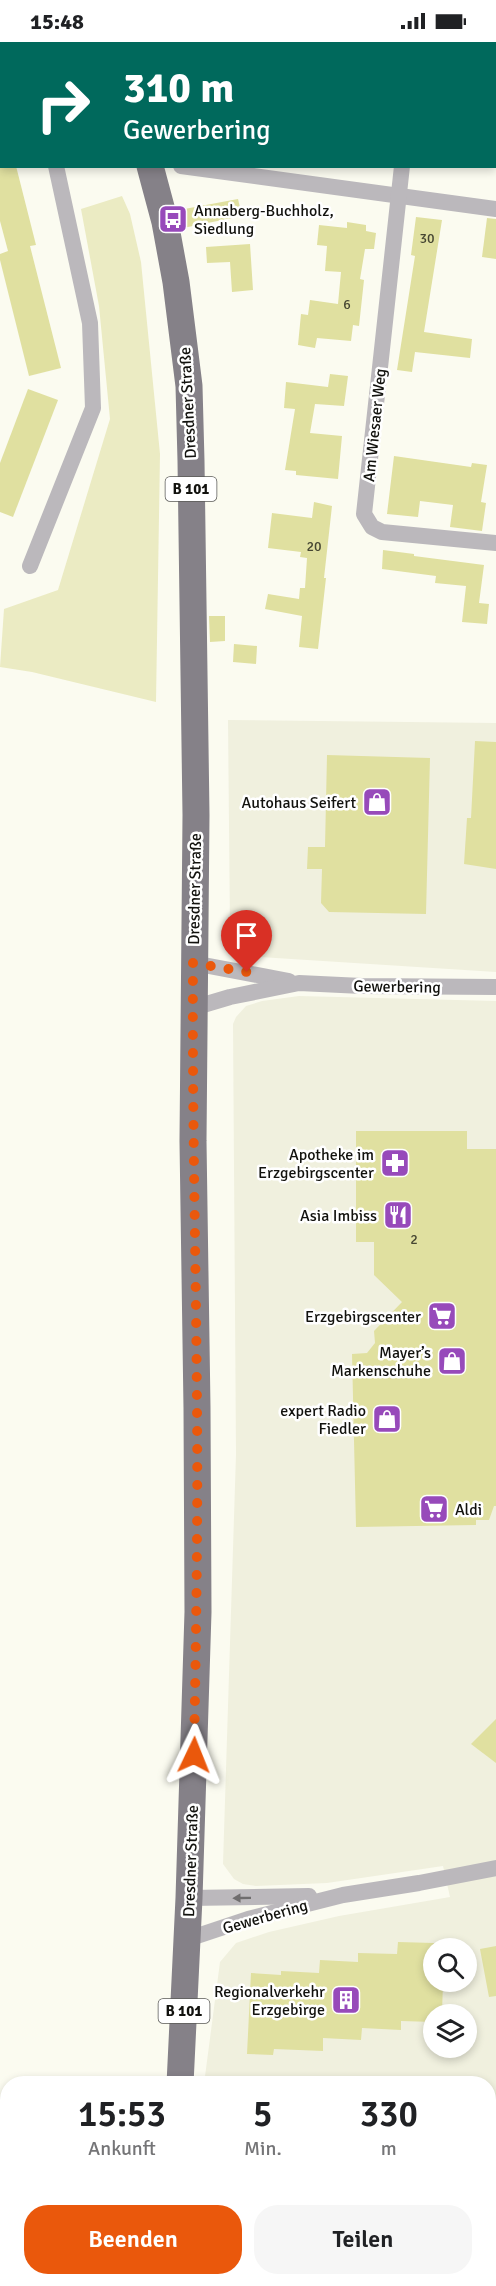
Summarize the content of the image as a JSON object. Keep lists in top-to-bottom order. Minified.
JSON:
{"streets":{"main road":["Dresdner Straße","B 101"],"street":["Am Wiesaer Weg","Gewerbering"]},"crossings":[["Dresdner Straße","Gewerbering"]],"places":{"bus stop":["Annaberg-Buchholz, Siedlung"],"shop":["Autohaus Seifert","Mayer’s Markenschuhe","expert Radio Fiedler"],"pharmacy":["Apotheke im Erzgebirgscenter"],"restaurant":["Asia Imbiss"],"supermarket":["Erzgebirgscenter","Aldi"],"building":["Regionalverkehr Erzgebirge"]},"house_numbers":["30","6","20","2"],"page":{"status":"15:48","turn":["310 m","Gewerbering"],"eta":["15:53","Ankunft","5","Min.","330","m"],"buttons":["Beenden","Teilen"]}}
